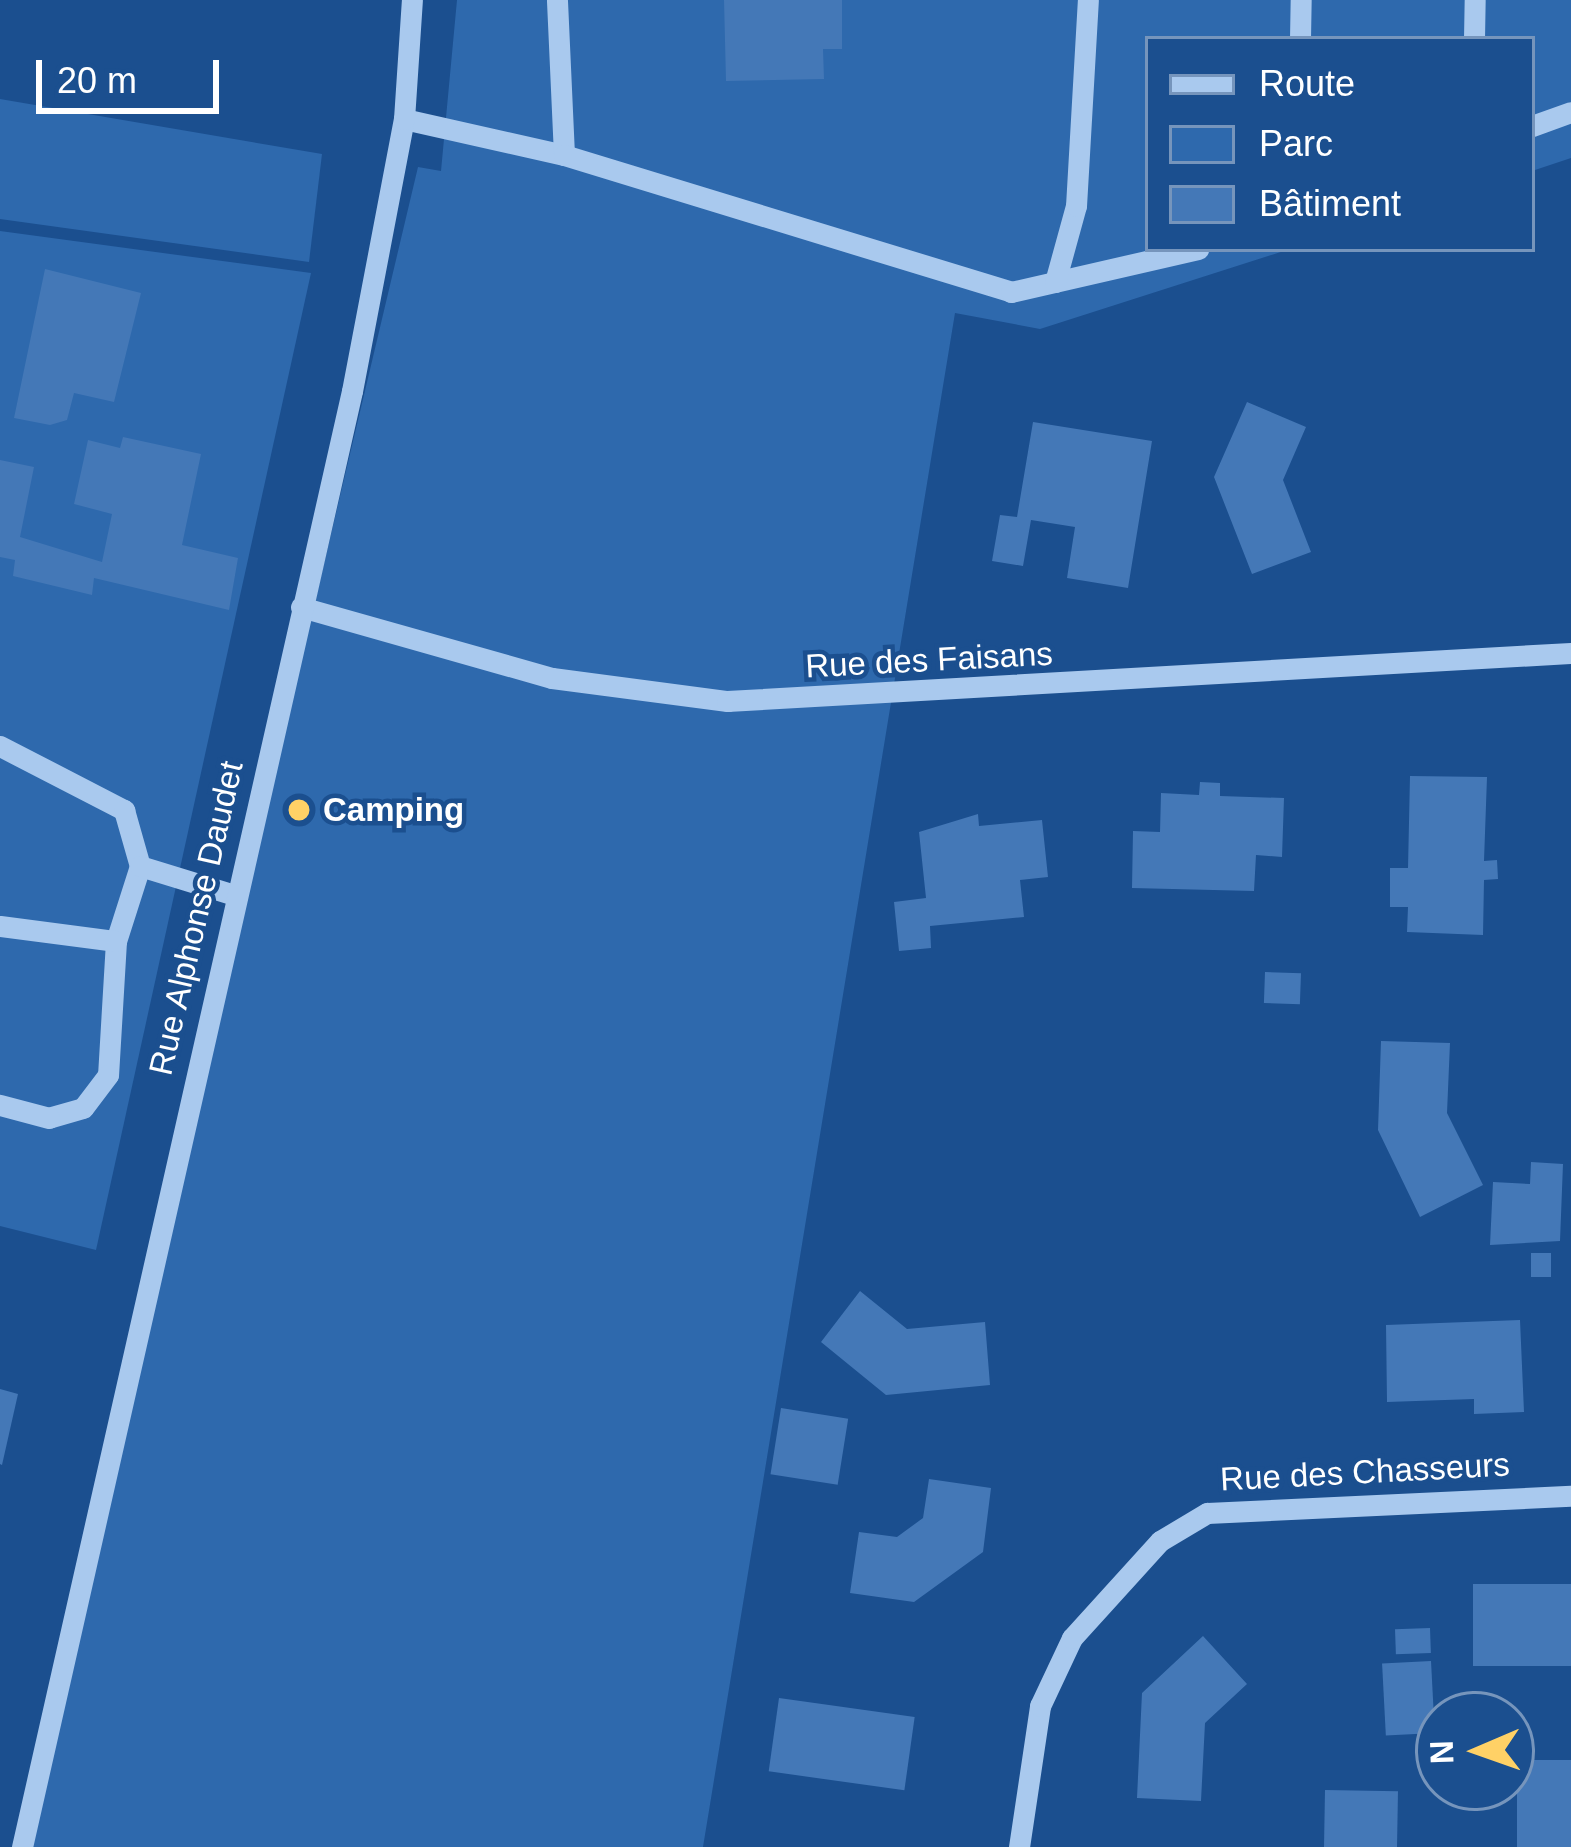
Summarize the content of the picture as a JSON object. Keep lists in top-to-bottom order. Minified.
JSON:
{"streets":{"street":["Rue des Faisans","Rue Alphonse Daudet","Rue des Chasseurs"]},"crossings":[["Rue des Faisans","Rue Alphonse Daudet"]],"places":["Camping"],"legend":["Route","Parc","Bâtiment"],"scale_bar":"20 m","north":"left"}
